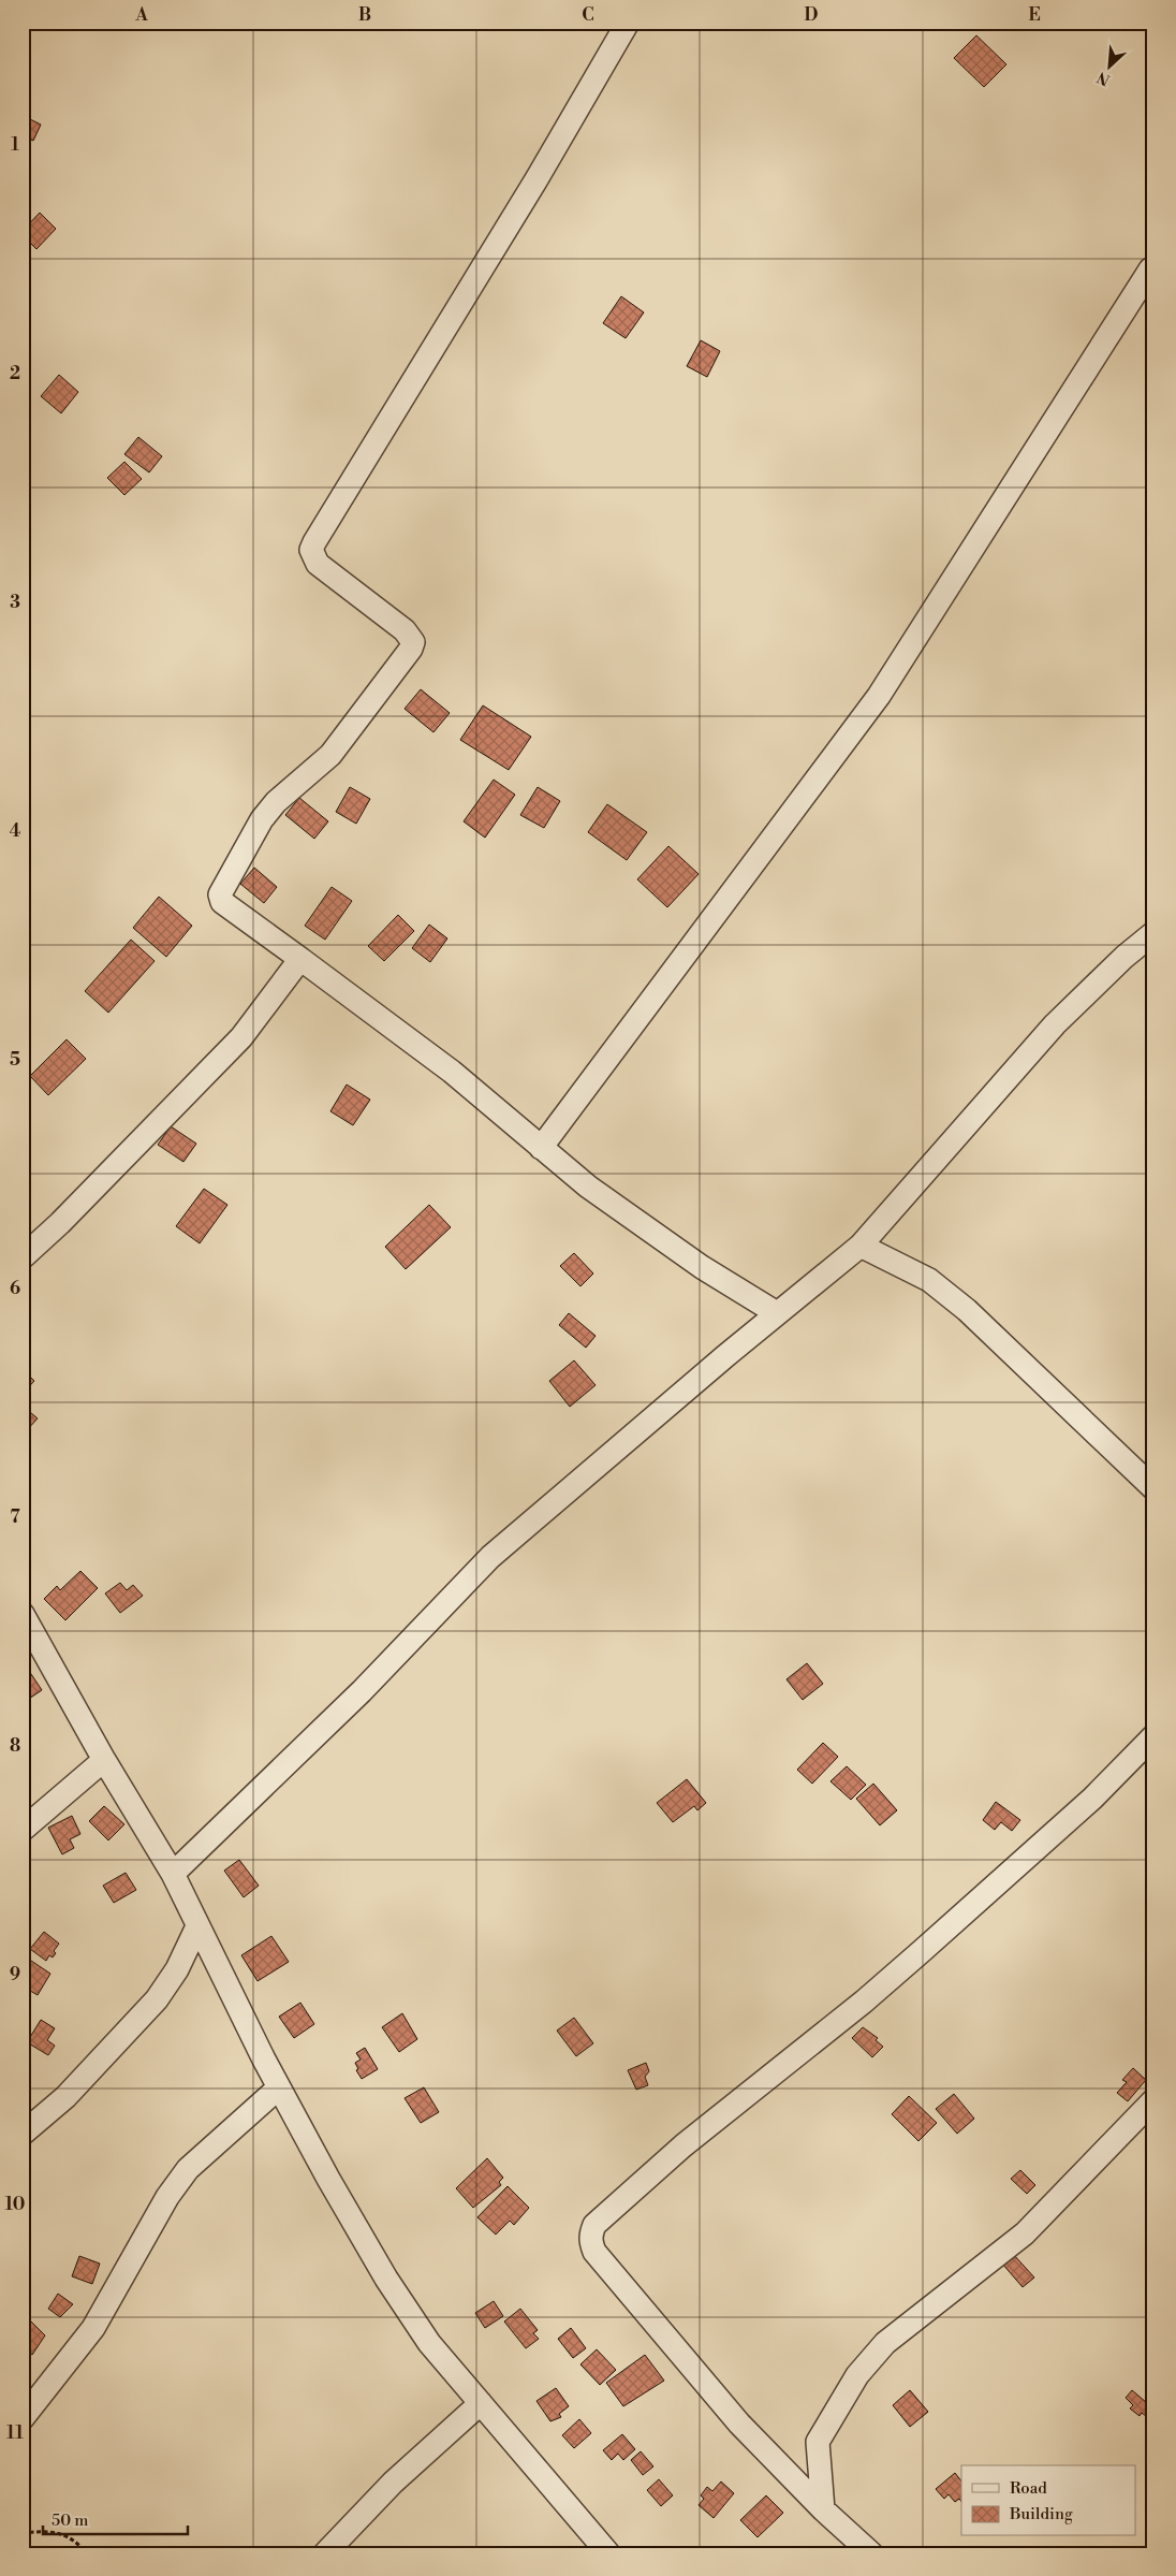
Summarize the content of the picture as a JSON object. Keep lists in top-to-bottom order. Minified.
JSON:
{"legend":["Road","Building"],"scale_bar":"50 m","north":"bottom left","grid":{"columns":["A","B","C","D","E"],"rows":["1","2","3","4","5","6","7","8","9","10","11"]}}
